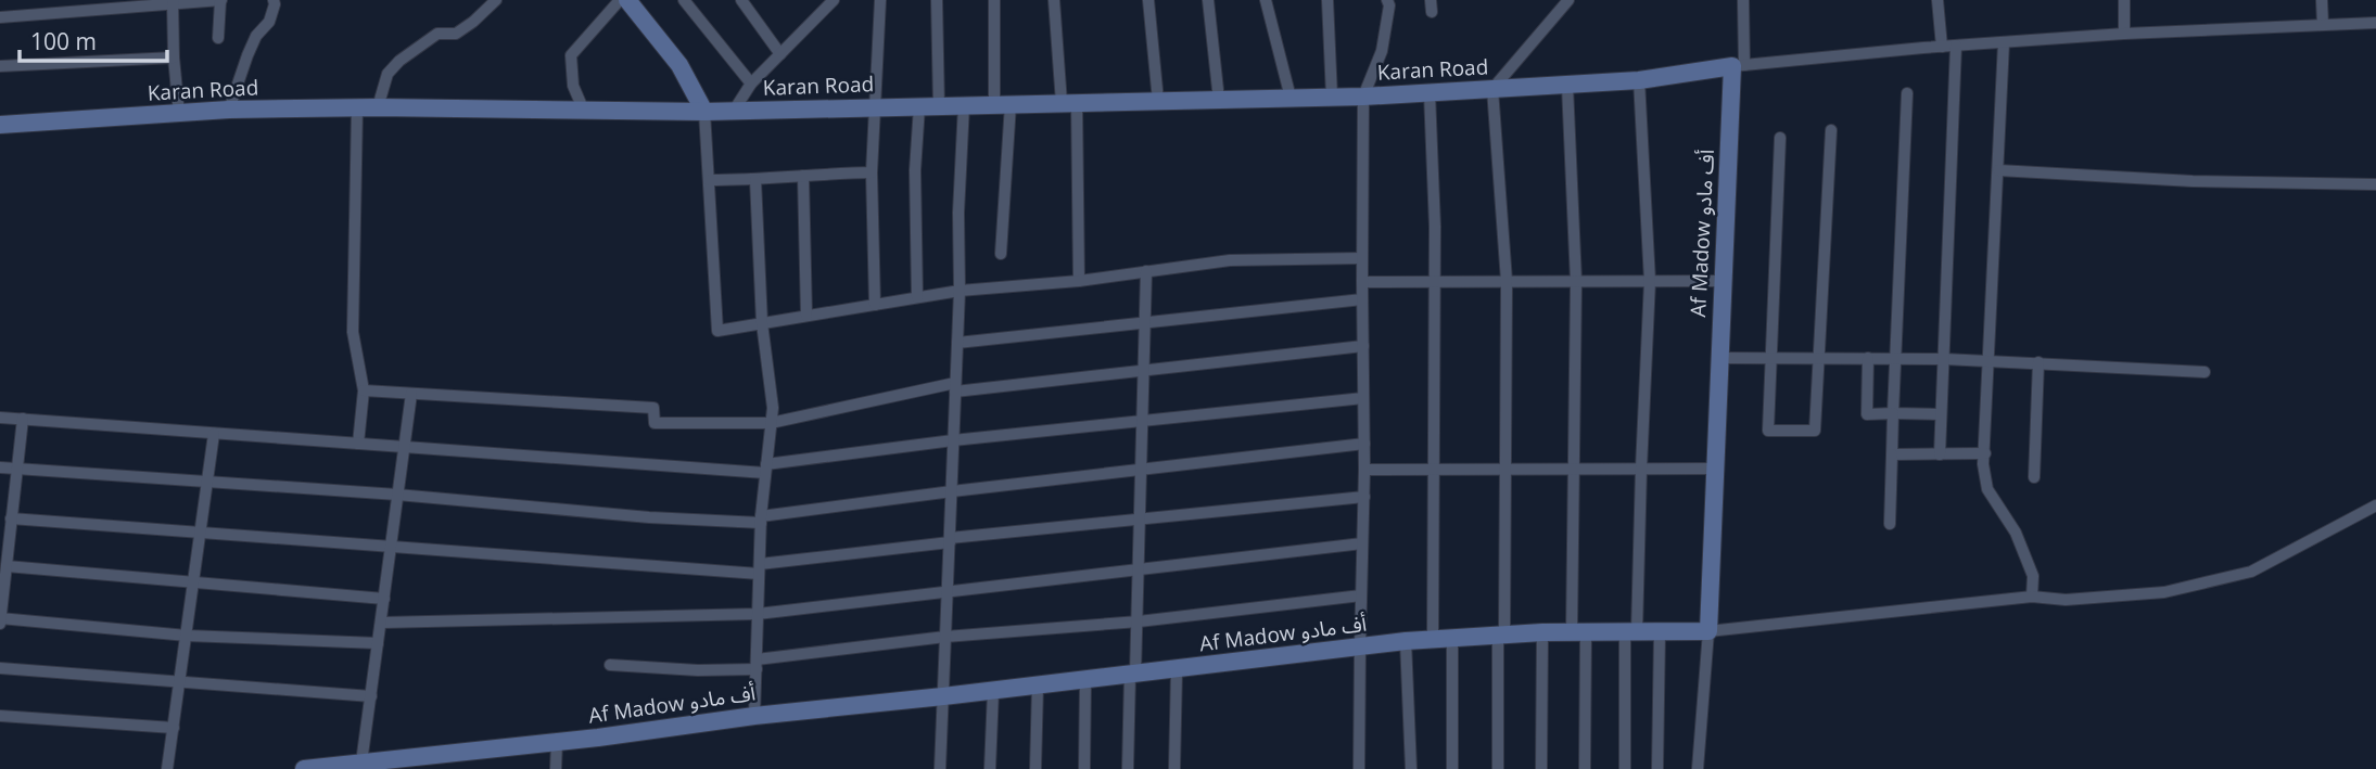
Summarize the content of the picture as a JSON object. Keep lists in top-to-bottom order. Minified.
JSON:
{"streets":{"street":["Karan Road","Af Madow أف مادو"]},"crossings":[["Karan Road","Af Madow أف مادو"]],"scale_bar":"100 m"}
